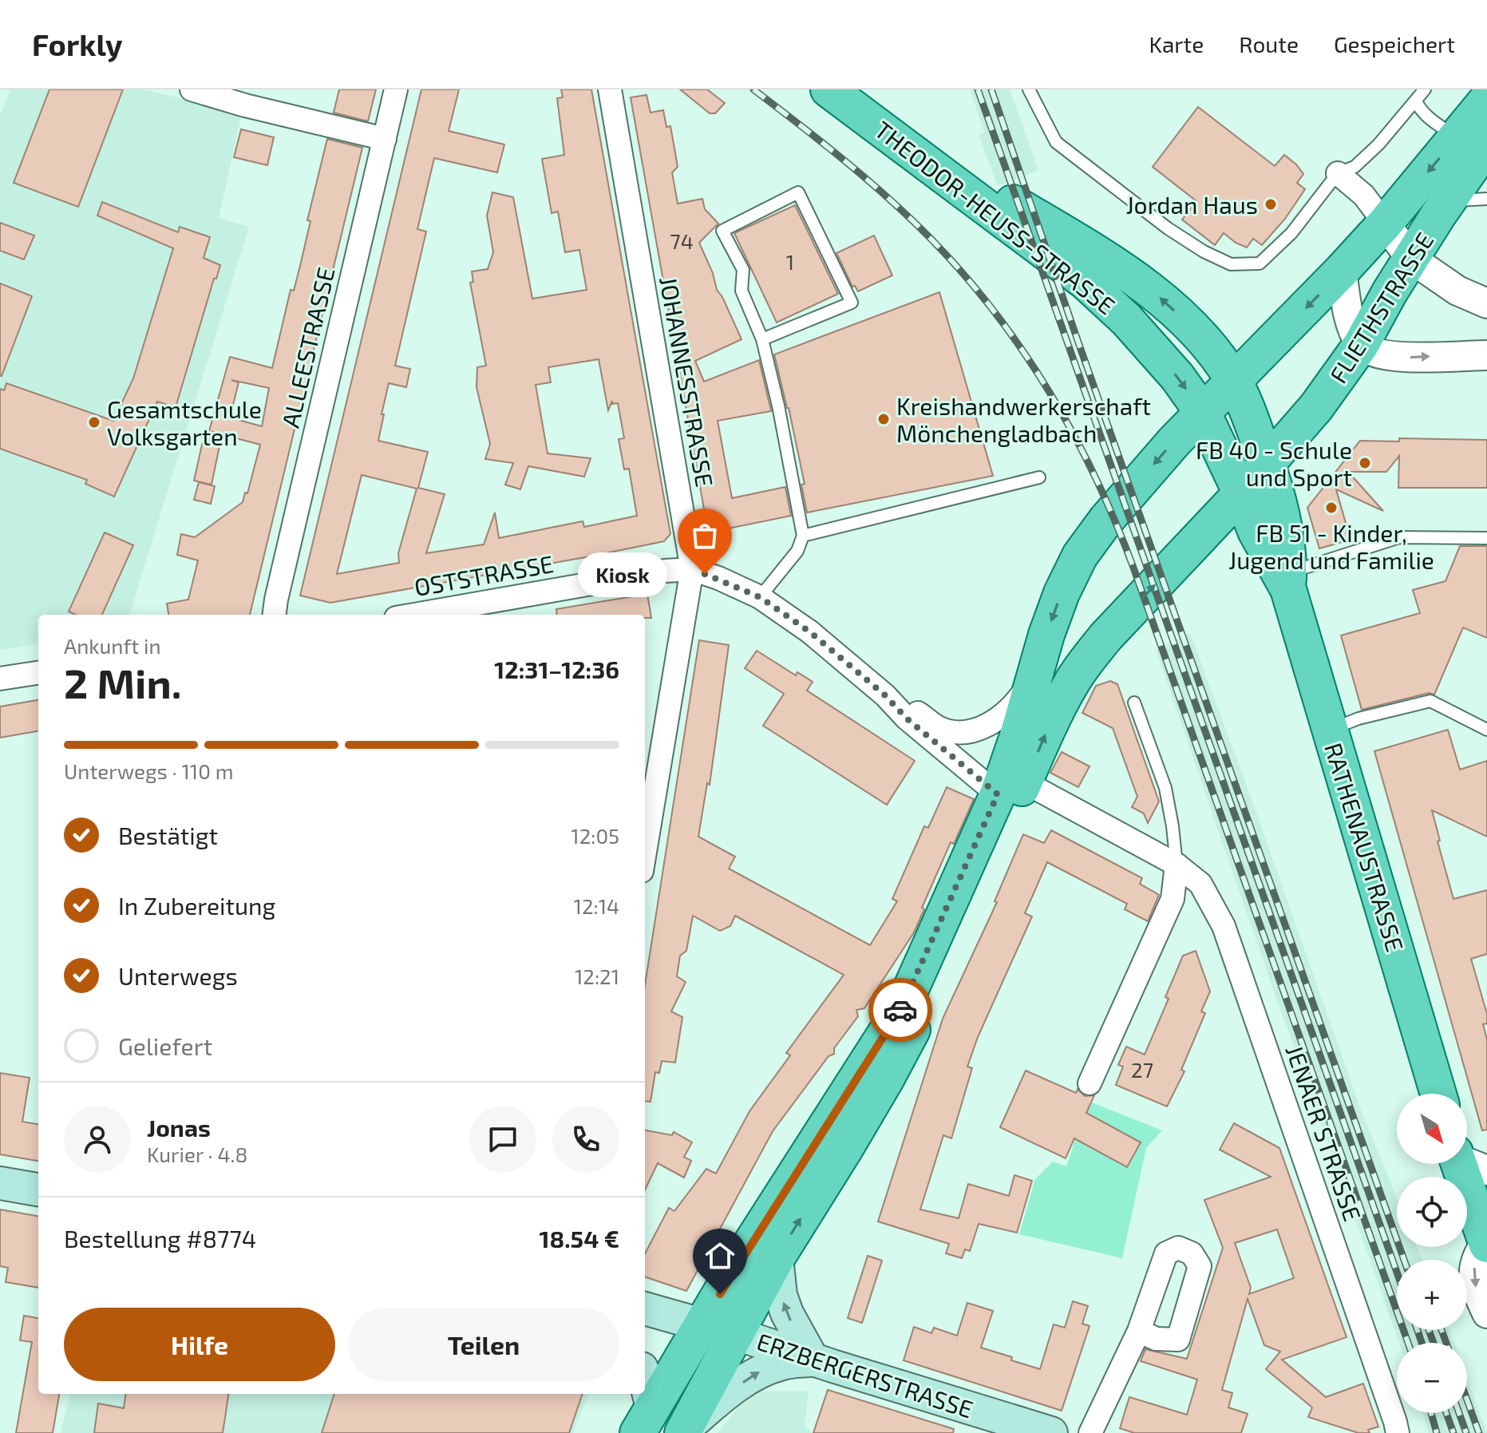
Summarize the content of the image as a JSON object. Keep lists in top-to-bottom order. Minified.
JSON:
{"streets":{"main road":["THEODOR-HEUSS-STRASSE","FLIETHSTRASSE","RATHENAUSTRASSE","ERZBERGERSTRASSE"],"street":["ALLEESTRASSE","JOHANNESSTRASSE","OSTSTRASSE","JENAER STRASSE"]},"crossings":[["THEODOR-HEUSS-STRASSE","FLIETHSTRASSE"],["THEODOR-HEUSS-STRASSE","RATHENAUSTRASSE"],["FLIETHSTRASSE","OSTSTRASSE"],["FLIETHSTRASSE","RATHENAUSTRASSE"],["FLIETHSTRASSE","JENAER STRASSE"],["JOHANNESSTRASSE","OSTSTRASSE"],["OSTSTRASSE","JENAER STRASSE"]],"places":["Jordan Haus","Kreishandwerkerschaft Mönchengladbach","Gesamtschule Volksgarten","FB 40 - Schule und Sport","FB 51 - Kinder, Jugend und Familie","Kiosk"],"house_numbers":["74","1","27"],"north":"bottom right","page":{"header":"Forkly","nav":["Karte","Route","Gespeichert"],"bubble":"Kiosk","heading":["2 Min.","Ankunft in","12:31–12:36"],"panel":["Jonas","Kurier · 4.8","Bestellung #8774","18.54 €"],"bar":"Unterwegs · 110 m","list":[["Bestätigt","12:05"],["In Zubereitung","12:14"],["Unterwegs","12:21"],"Geliefert"],"map_buttons":["+","−"],"buttons":["Hilfe","Teilen"]}}
